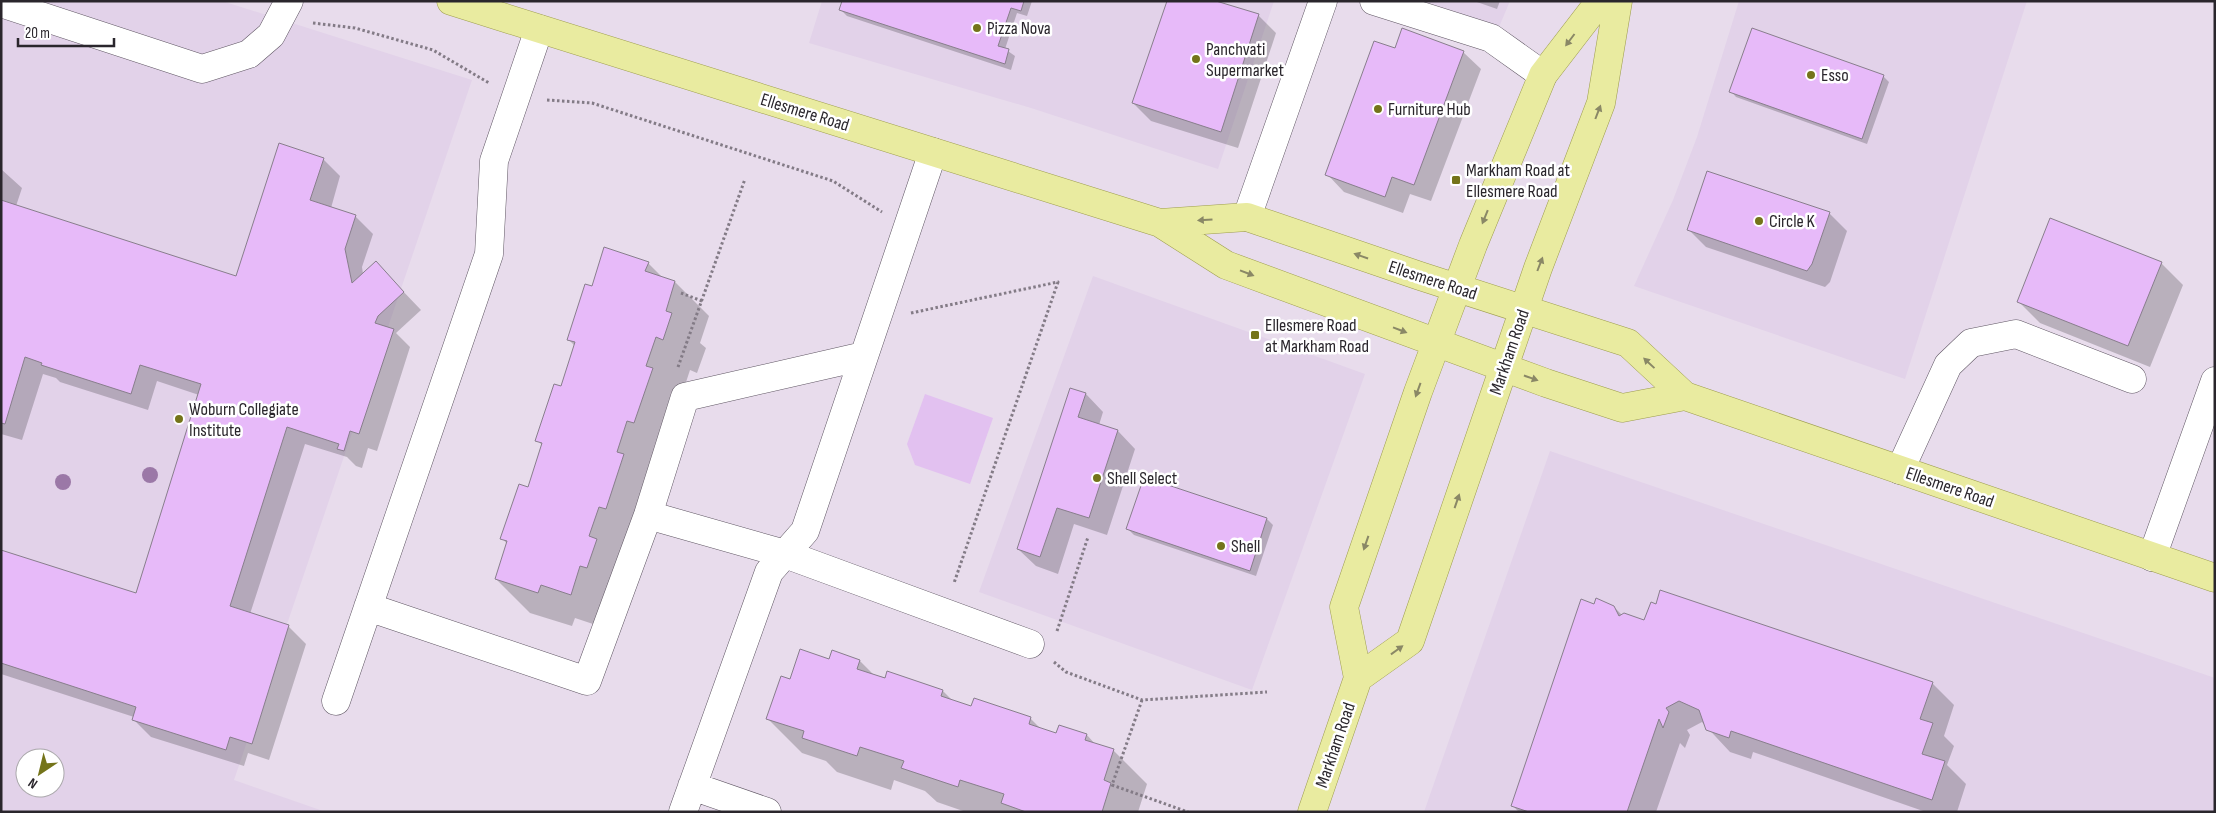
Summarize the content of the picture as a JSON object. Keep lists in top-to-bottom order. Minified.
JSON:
{"streets":{"main road":["Ellesmere Road","Markham Road"]},"crossings":[["Ellesmere Road","Markham Road"]],"places":{"other":["Pizza Nova","Panchvati Supermarket","Esso","Furniture Hub","Circle K","Woburn Collegiate Institute","Shell Select","Shell"],"transit":["Markham Road at Ellesmere Road","Ellesmere Road at Markham Road"]},"scale_bar":"20 m","north":"bottom left"}
